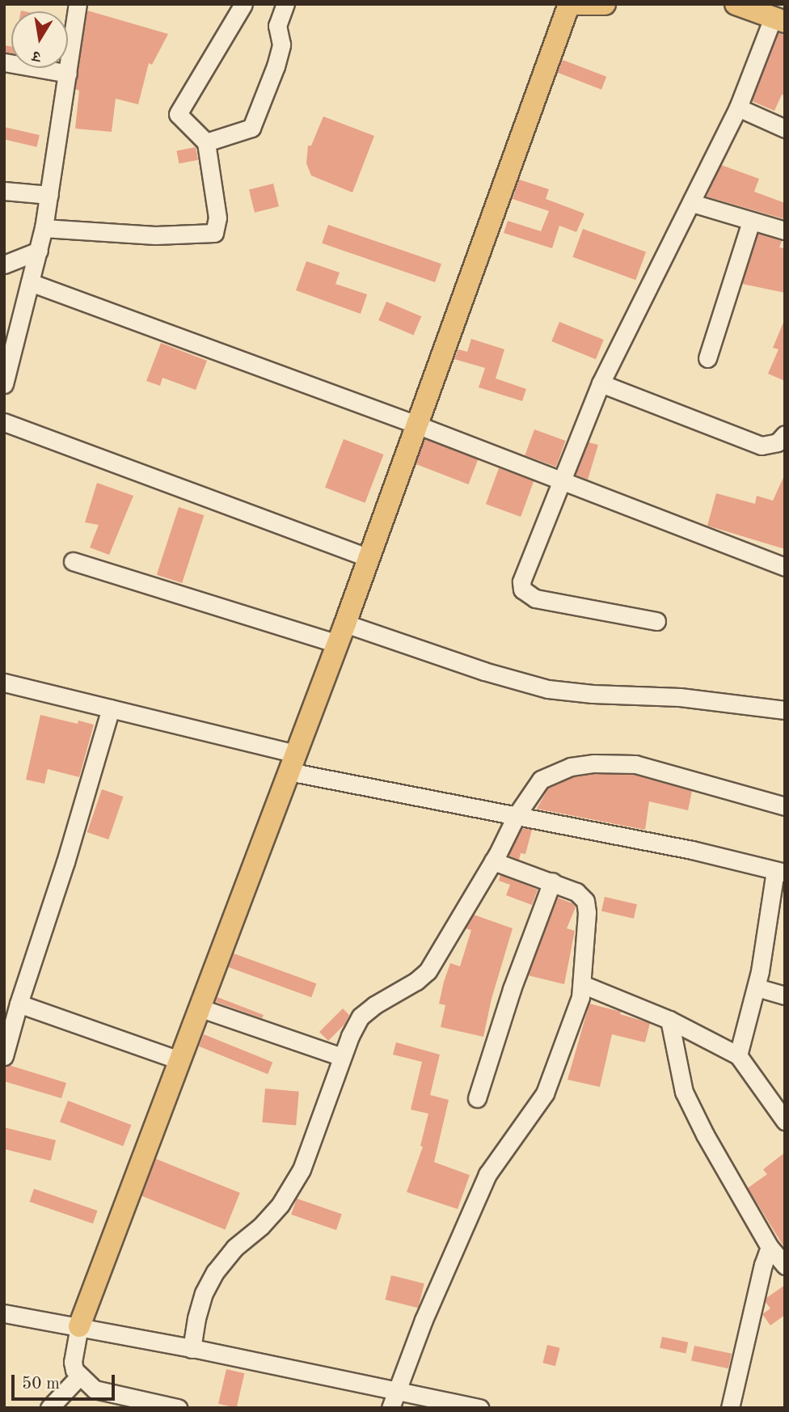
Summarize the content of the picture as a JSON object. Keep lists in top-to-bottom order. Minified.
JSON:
{"scale_bar":"50 m","north":"bottom"}
